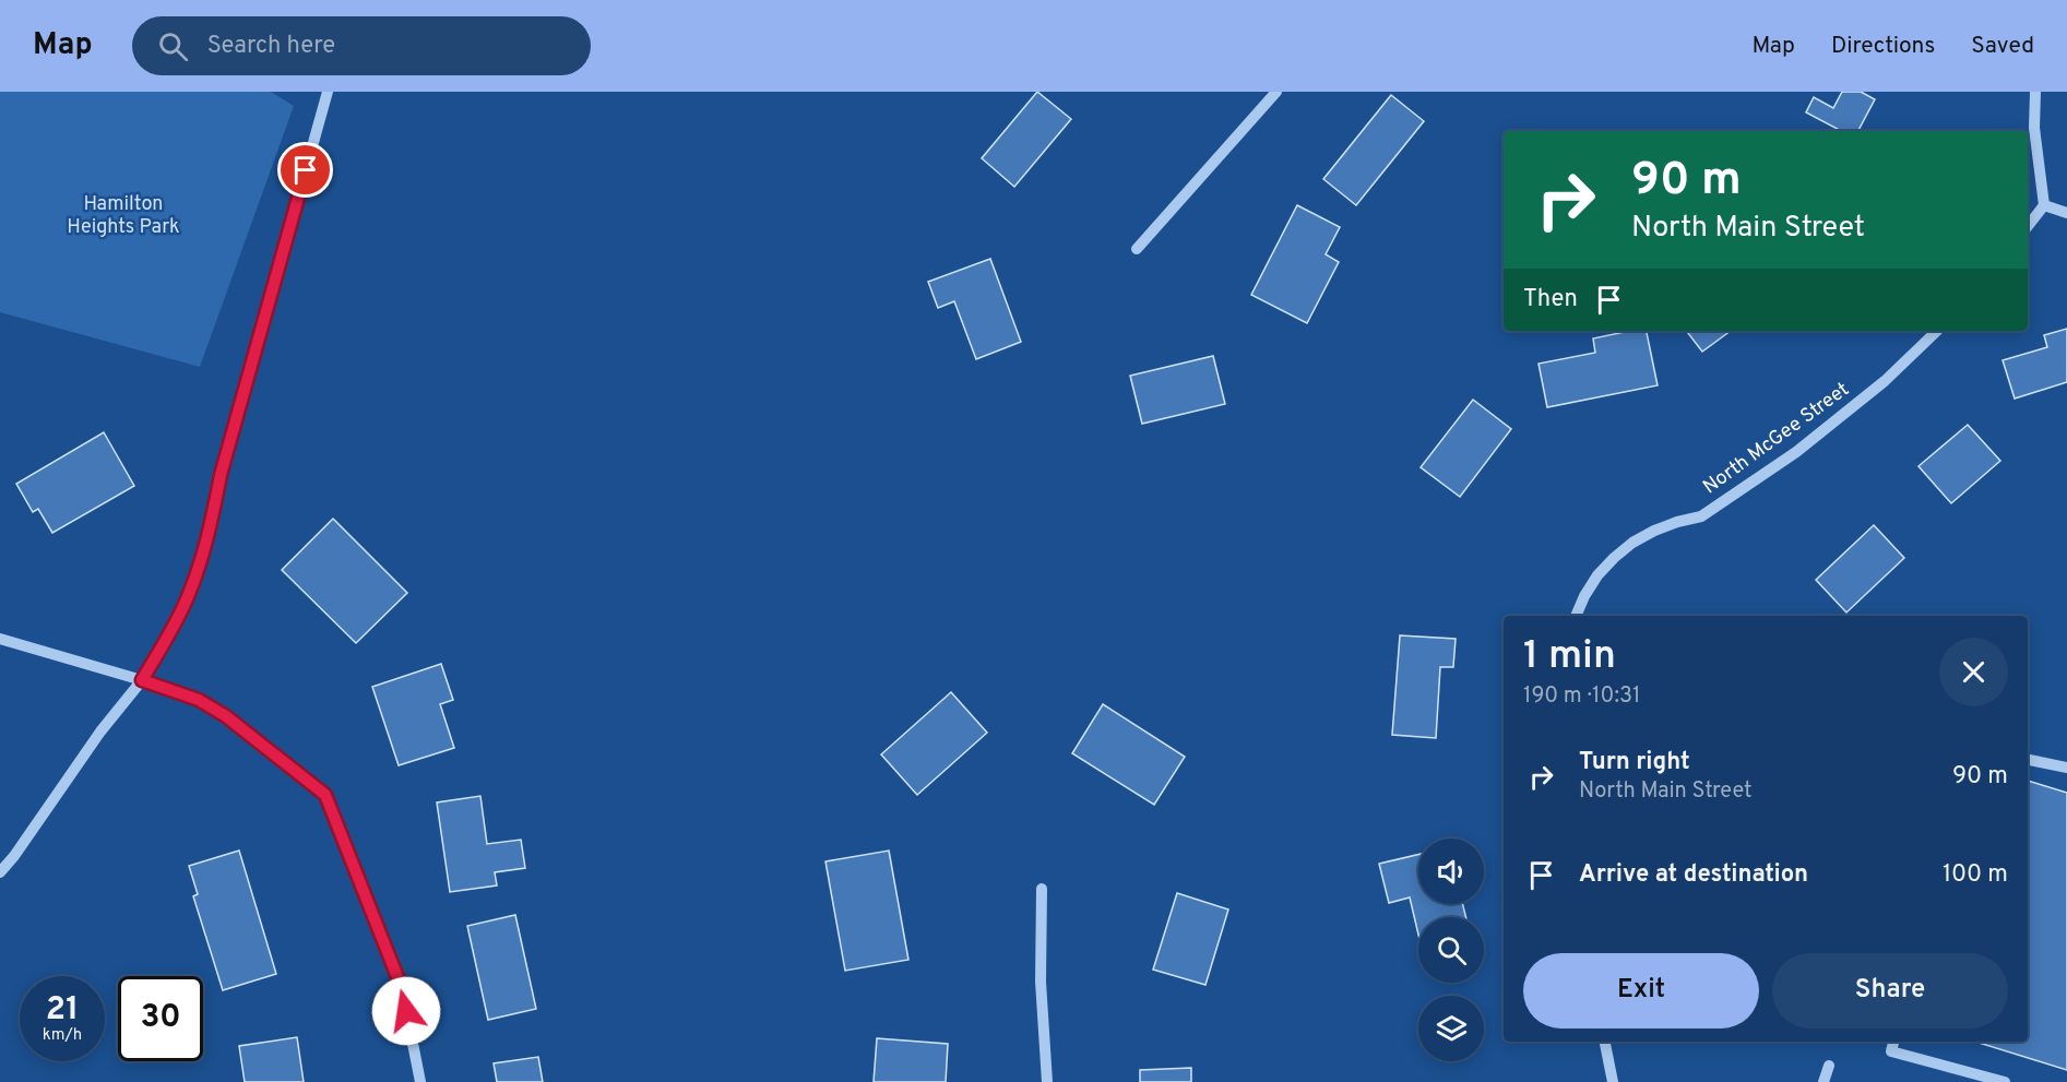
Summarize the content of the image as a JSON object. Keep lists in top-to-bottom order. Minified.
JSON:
{"streets":{"street":["North McGee Street"]},"parks":["Hamilton Heights Park"],"page":{"header":"Map","search":"Search here","nav":["Map","Directions","Saved"],"turn":["90 m","North Main Street"],"then":"Then","heading":["1 min","190 m · 10:31"],"list":[{"name":"Turn right","note":"North Main Street","value":"90 m"},{"name":"Arrive at destination","value":"100 m"}],"buttons":["Exit","Share"],"speed":"21 km/h","limit":"30"}}
